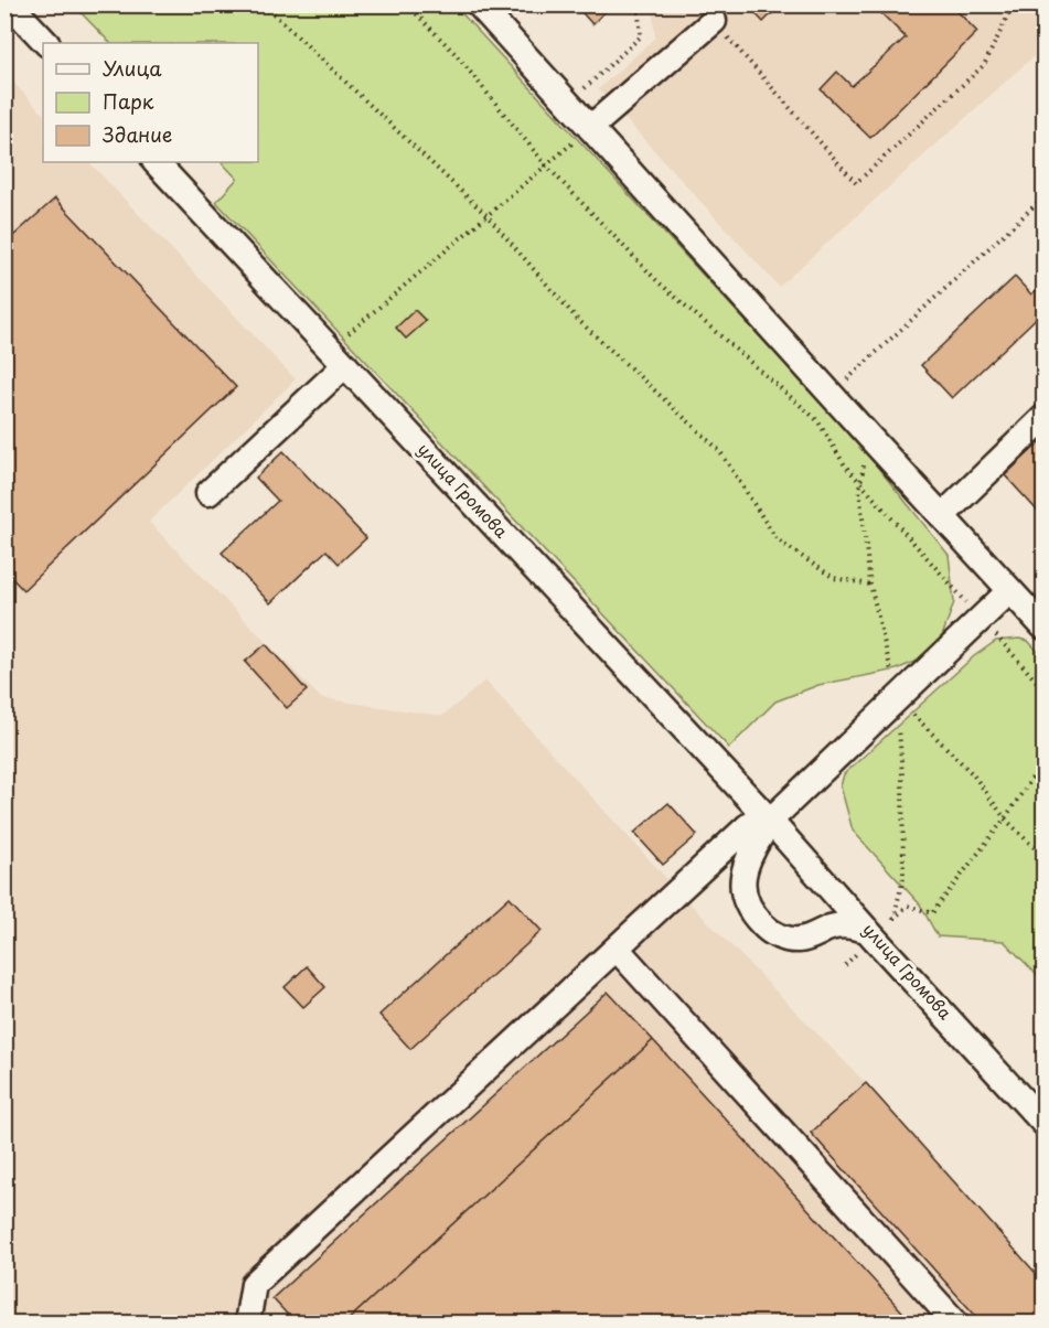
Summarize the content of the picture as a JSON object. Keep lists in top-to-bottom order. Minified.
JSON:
{"streets":{"street":["улица Громова"]},"legend":["Улица","Парк","Здание"]}
